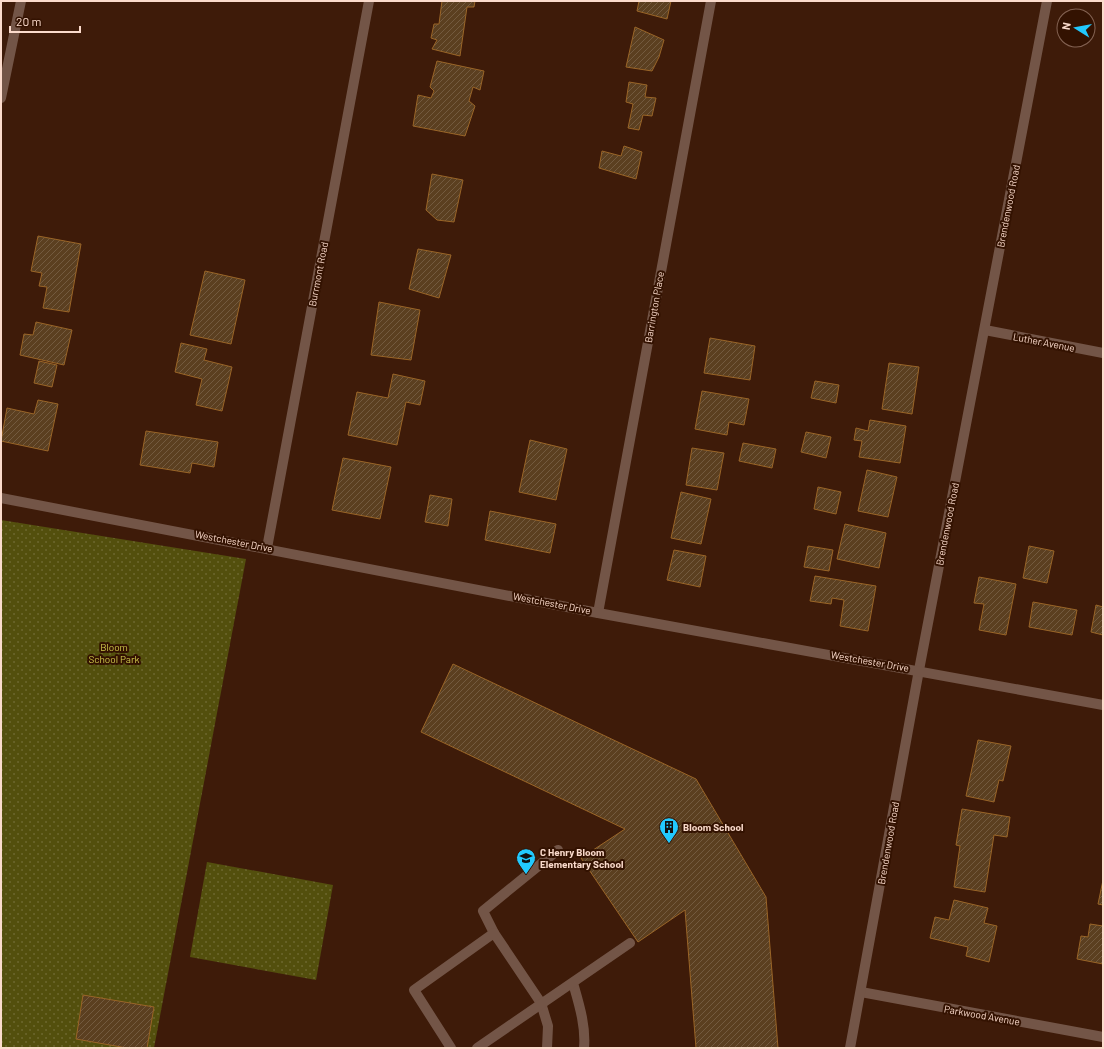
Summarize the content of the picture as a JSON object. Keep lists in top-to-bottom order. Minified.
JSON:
{"streets":{"street":["Brendenwood Road","Burrmont Road","Barrington Place","Luther Avenue","Westchester Drive","Parkwood Avenue"]},"crossings":[["Brendenwood Road","Luther Avenue"],["Brendenwood Road","Westchester Drive"],["Brendenwood Road","Parkwood Avenue"],["Burrmont Road","Westchester Drive"],["Barrington Place","Westchester Drive"]],"parks":["Bloom School Park"],"places":{"building":["Bloom School"],"school or university":["C Henry Bloom Elementary School"]},"scale_bar":"20 m","north":"left"}
